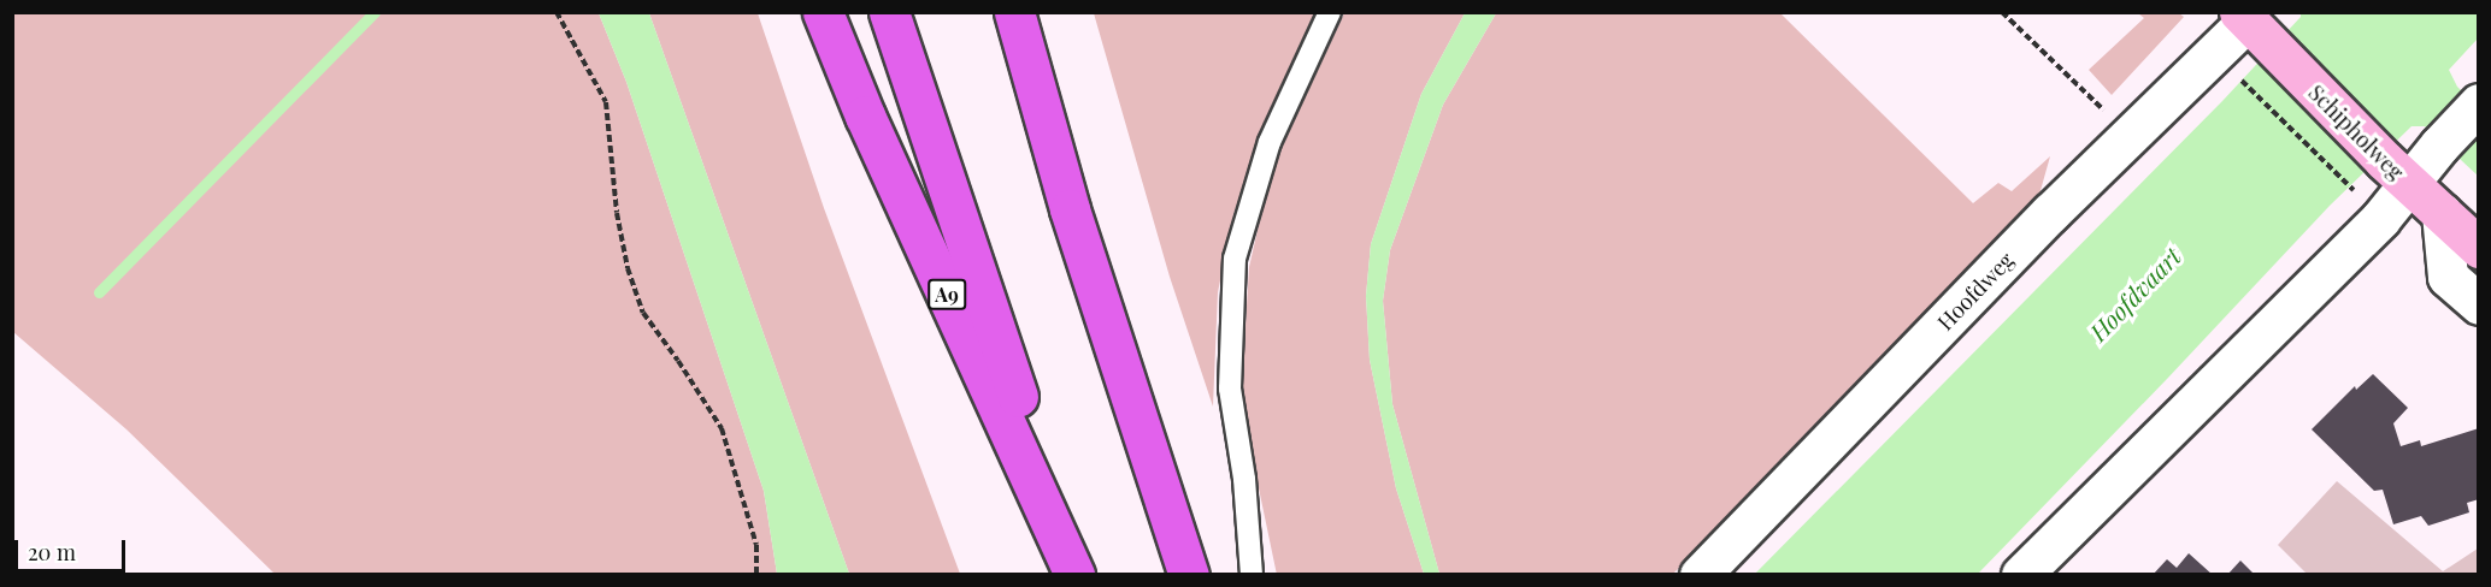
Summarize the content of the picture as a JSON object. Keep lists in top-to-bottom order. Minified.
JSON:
{"streets":{"highway":["A9"],"main road":["Schipholweg"],"street":["Hoofdweg"]},"crossings":[["Schipholweg","Hoofdweg"]],"water":["Hoofdvaart"],"scale_bar":"20 m"}
